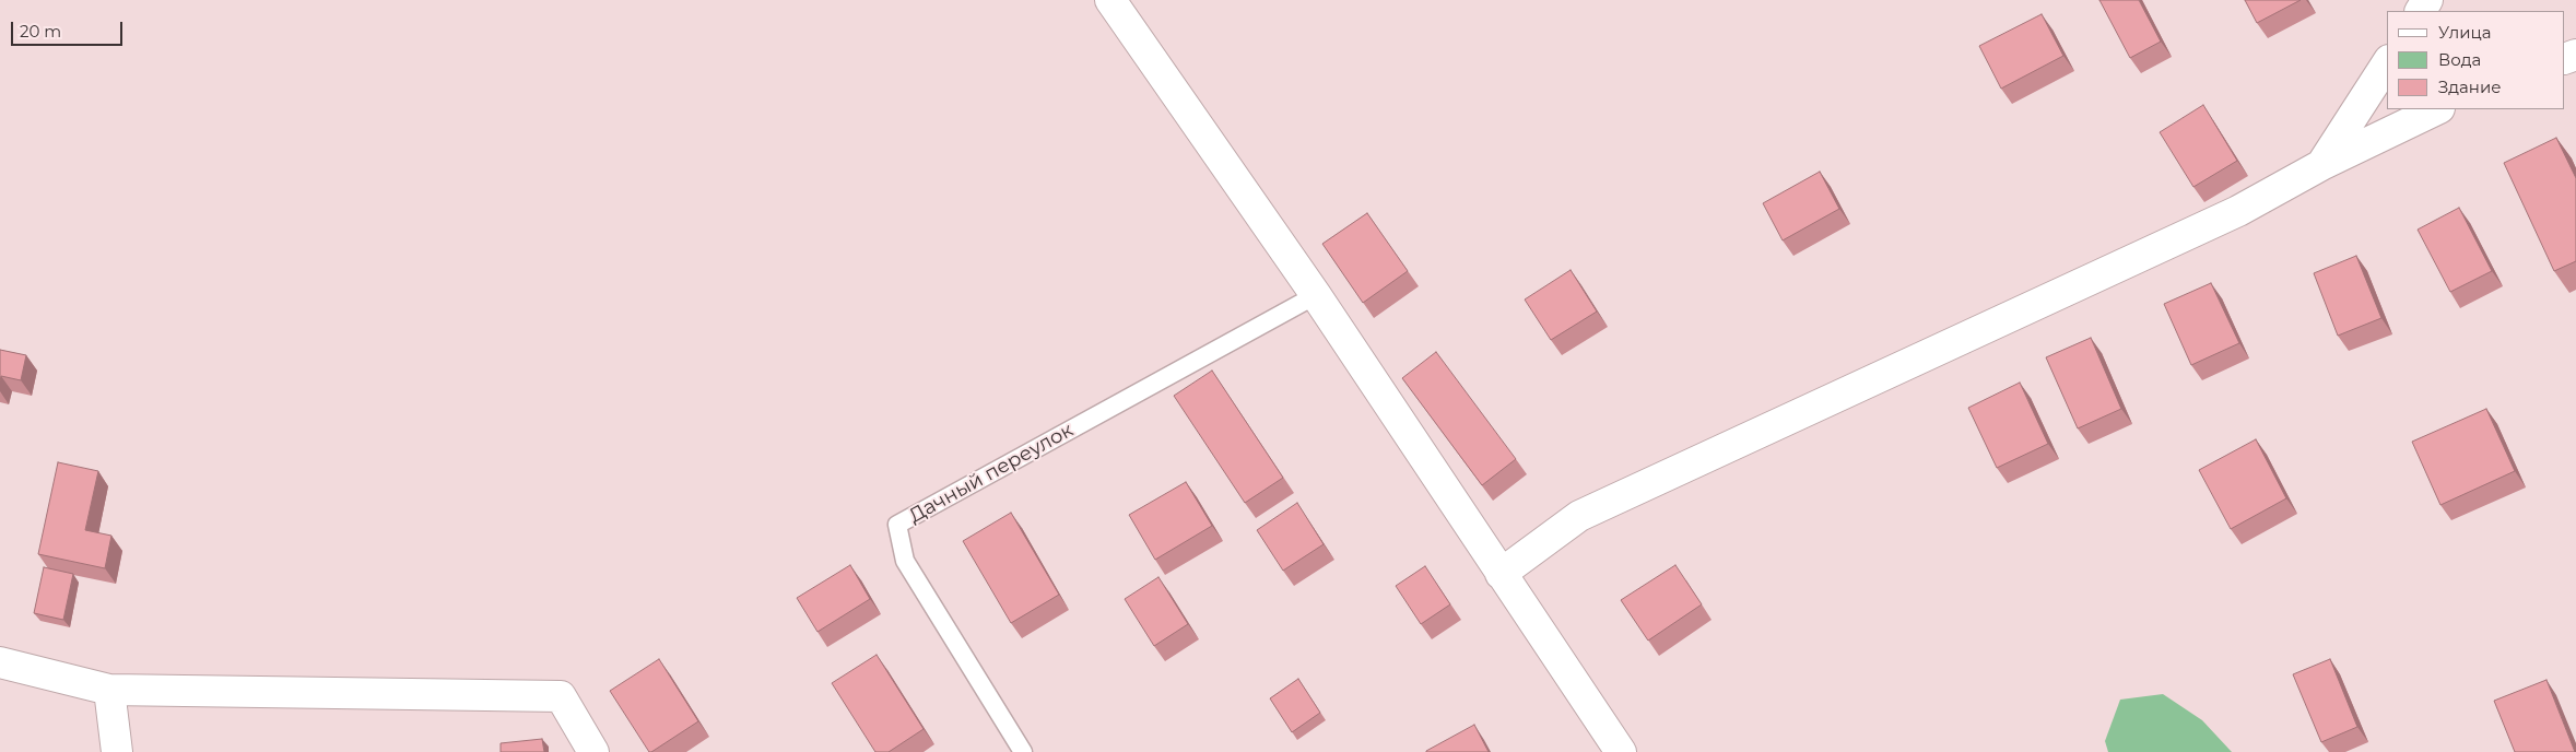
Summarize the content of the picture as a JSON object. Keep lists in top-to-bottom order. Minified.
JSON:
{"streets":{"lane":["Дачный переулок"]},"legend":["Улица","Вода","Здание"],"scale_bar":"20 m"}
